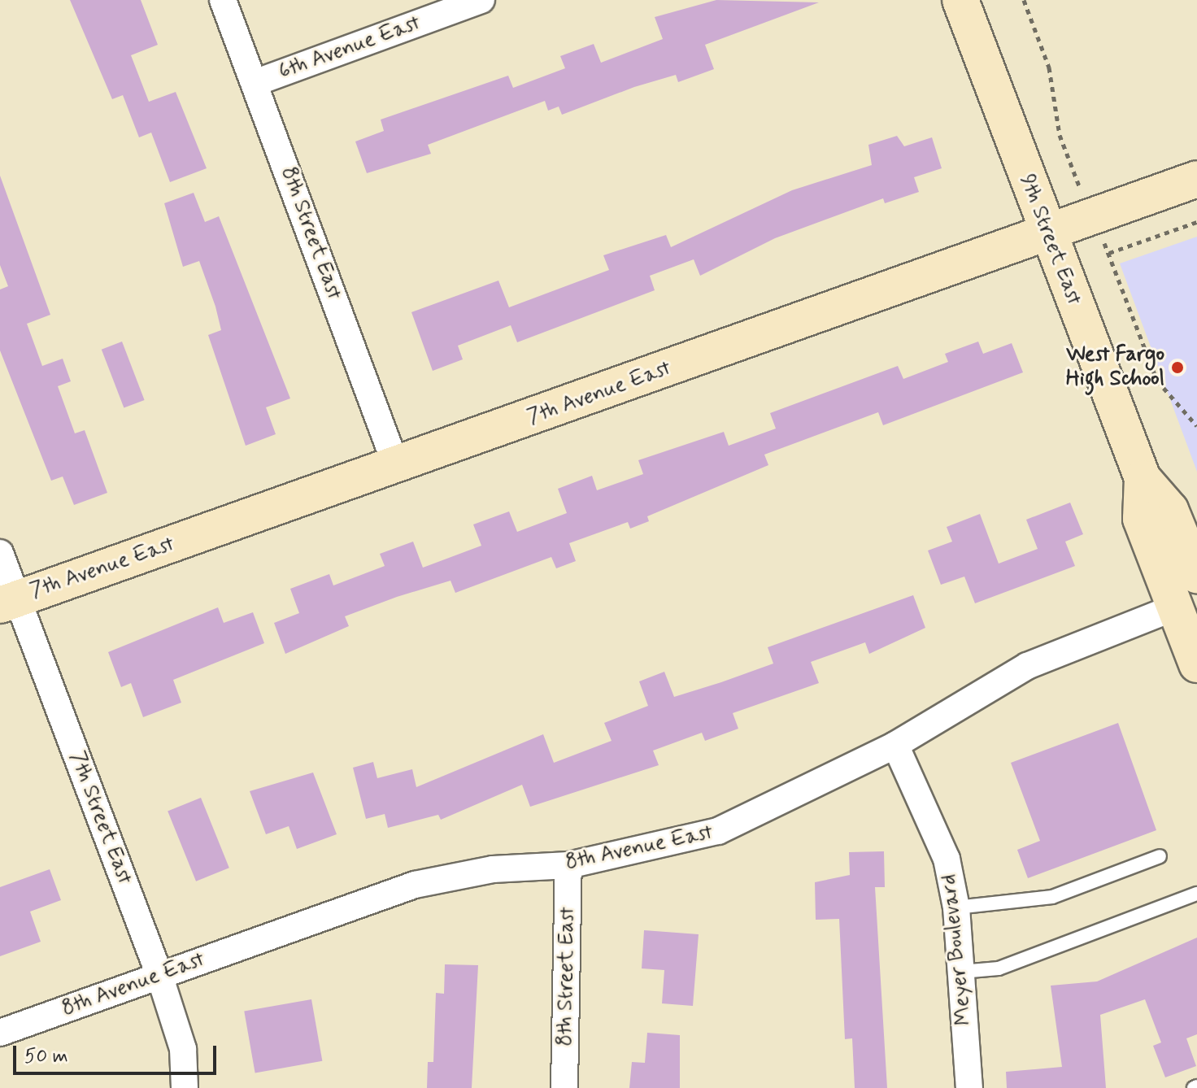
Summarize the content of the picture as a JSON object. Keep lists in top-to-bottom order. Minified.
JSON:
{"streets":{"street":["6th Avenue East","8th Street East","9th Street East","7th Avenue East","7th Street East","8th Avenue East","Meyer Boulevard"]},"crossings":[["6th Avenue East","8th Street East"],["8th Street East","7th Avenue East"],["8th Street East","8th Avenue East"],["9th Street East","7th Avenue East"],["9th Street East","8th Avenue East"],["7th Avenue East","7th Street East"],["7th Street East","8th Avenue East"],["8th Avenue East","Meyer Boulevard"]],"places":["West Fargo High School"],"scale_bar":"50 m"}
